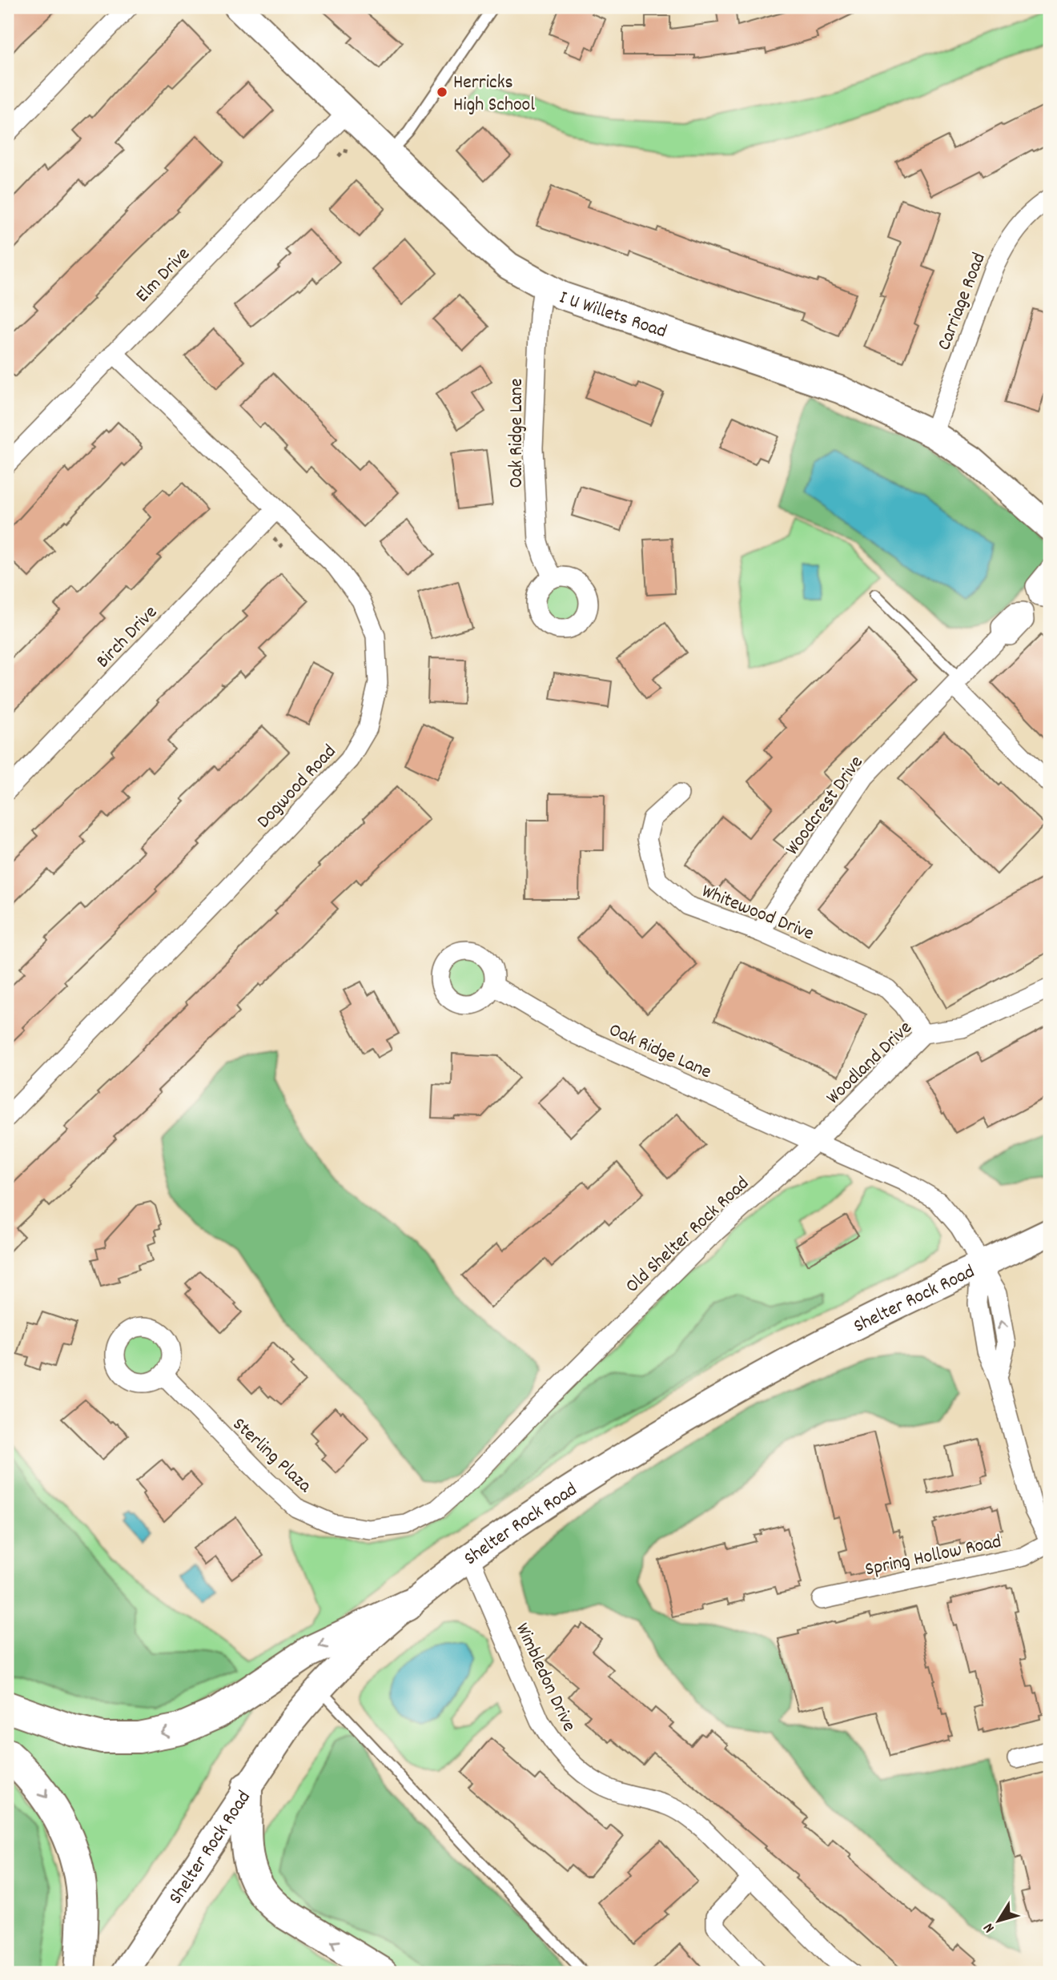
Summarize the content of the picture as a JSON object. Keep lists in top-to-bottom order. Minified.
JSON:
{"streets":{"main road":["I U Willets Road","Shelter Rock Road"],"street":["Elm Drive","Carriage Road","Oak Ridge Lane","Birch Drive","Dogwood Road","Woodcrest Drive","Whitewood Drive","Woodland Drive","Old Shelter Rock Road","Sterling Plaza","Spring Hollow Road","Wimbledon Drive"]},"crossings":[["Elm Drive","I U Willets Road"],["Elm Drive","Dogwood Road"],["Carriage Road","I U Willets Road"],["I U Willets Road","Oak Ridge Lane"],["Oak Ridge Lane","Woodland Drive"],["Oak Ridge Lane","Old Shelter Rock Road"],["Birch Drive","Dogwood Road"],["Woodcrest Drive","Whitewood Drive"],["Whitewood Drive","Woodland Drive"],["Woodland Drive","Old Shelter Rock Road"],["Old Shelter Rock Road","Sterling Plaza"],["Shelter Rock Road","Wimbledon Drive"]],"places":["Herricks High School"],"north":"bottom left"}
